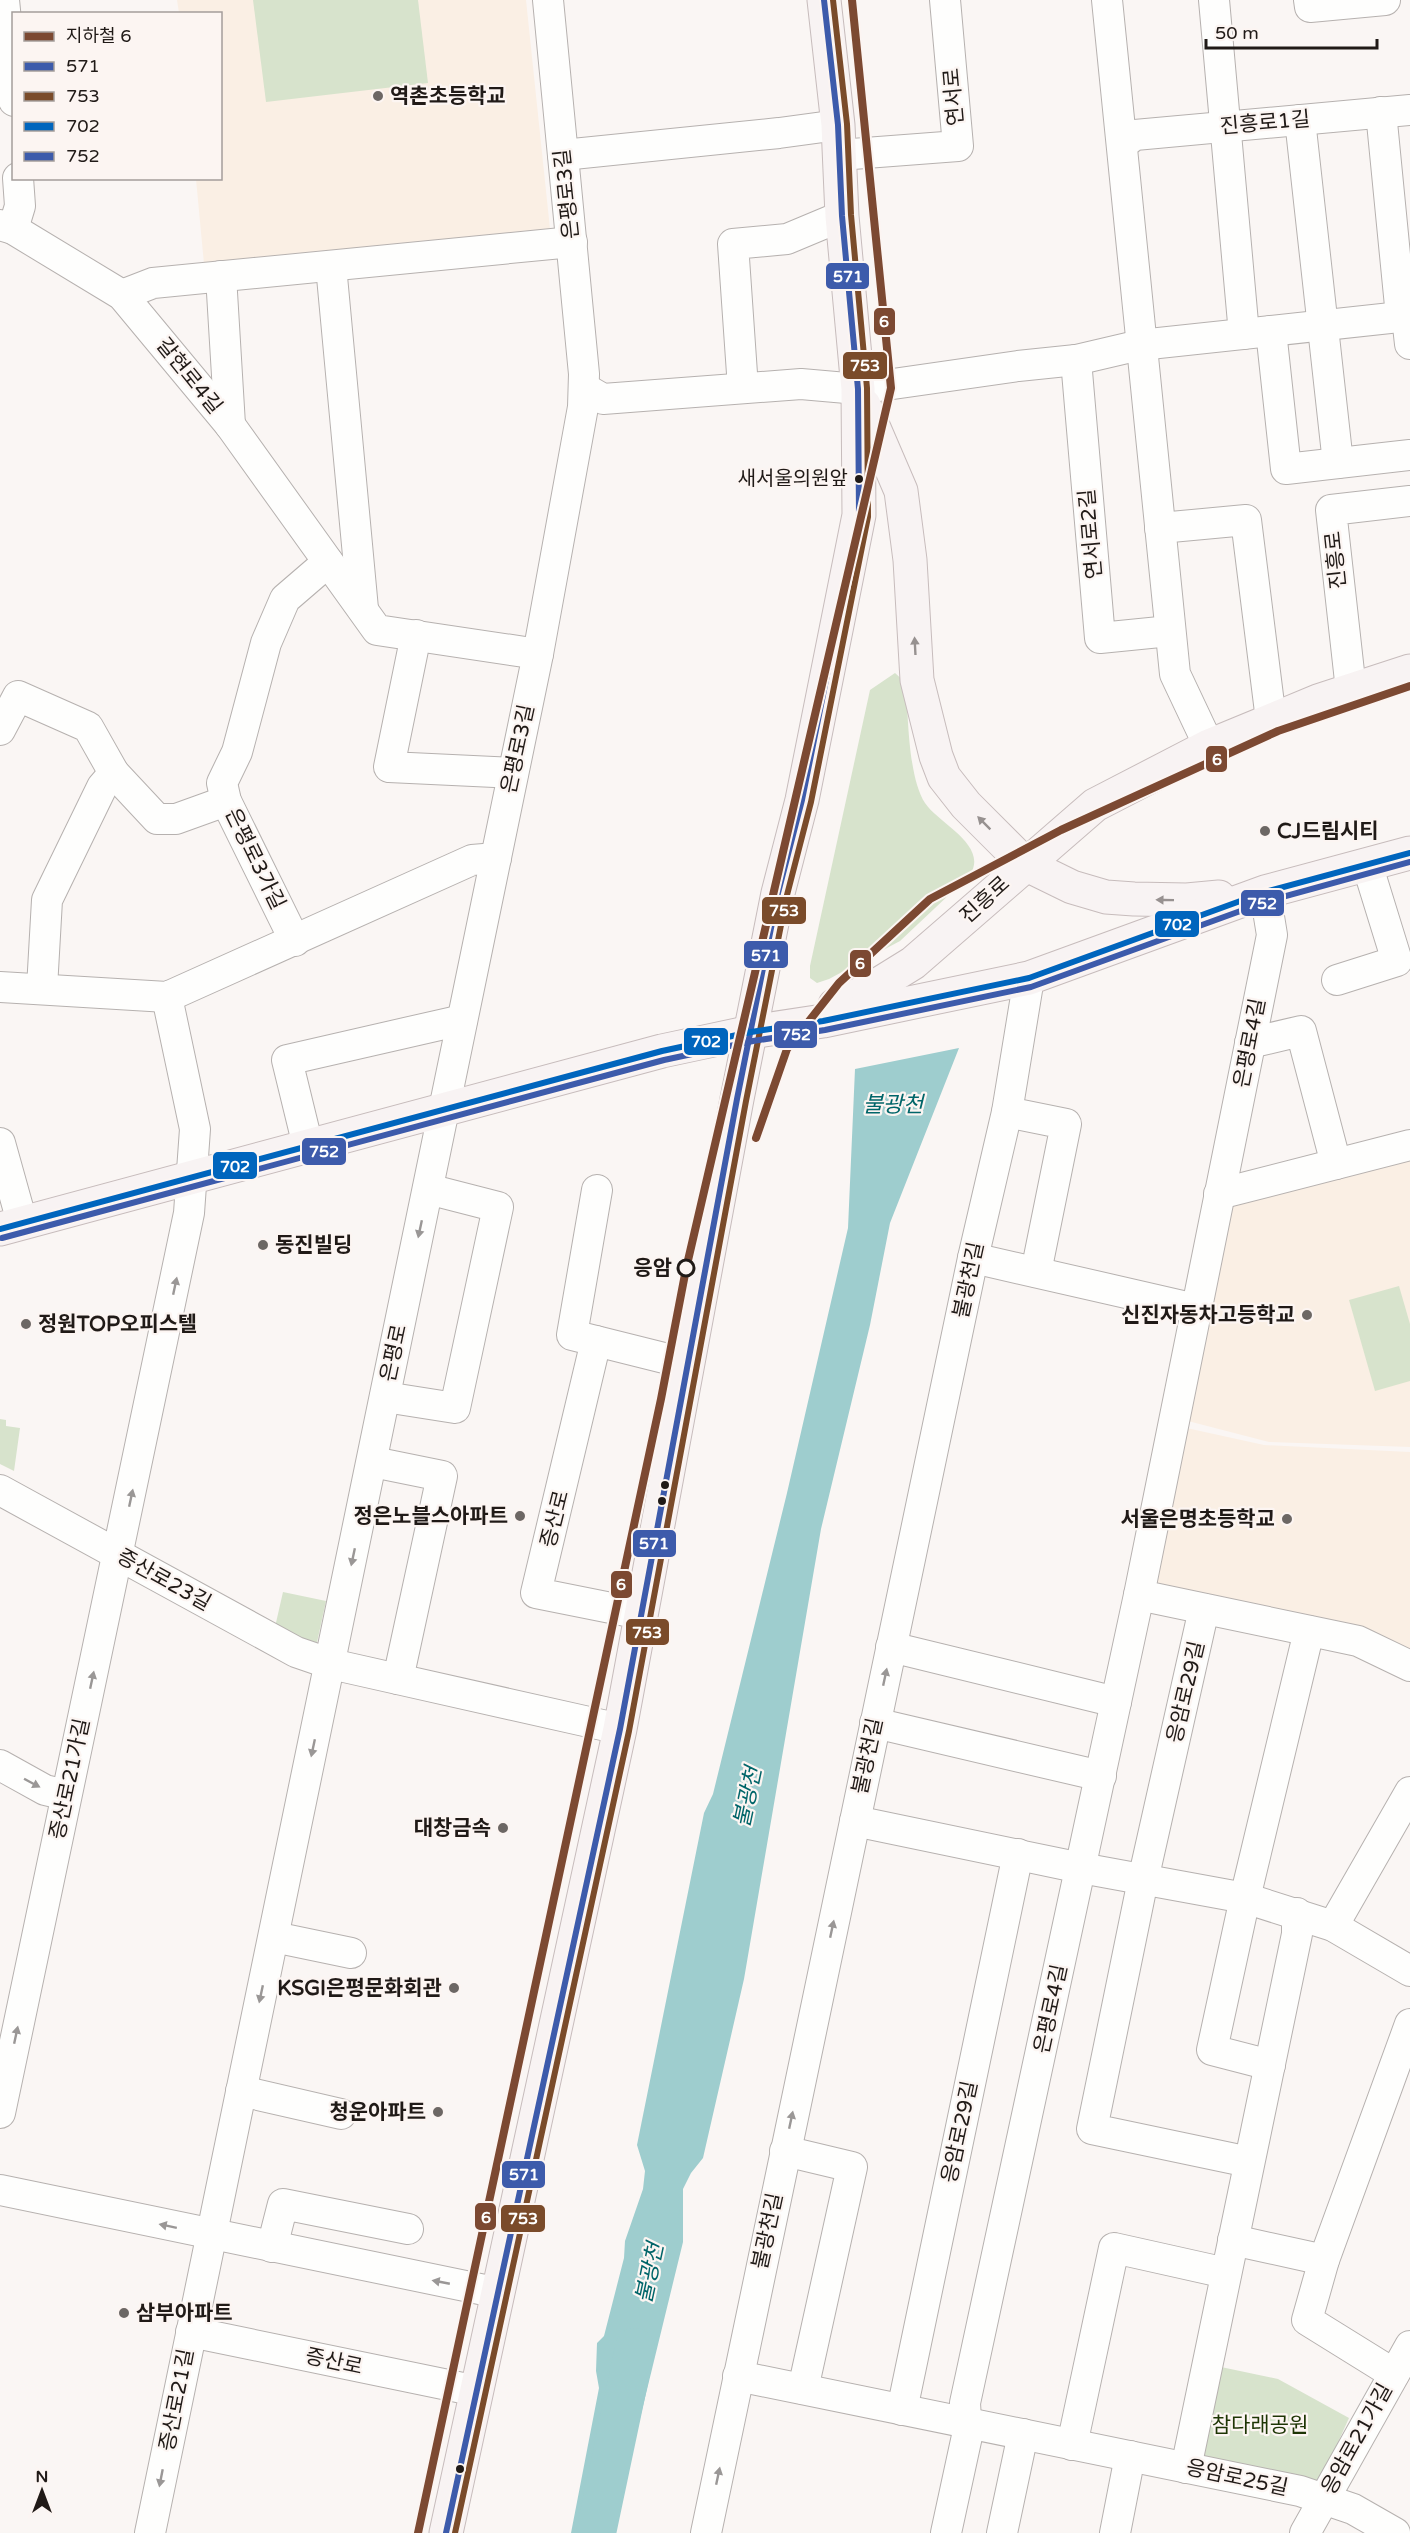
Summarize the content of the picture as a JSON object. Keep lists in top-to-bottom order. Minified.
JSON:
{"streets":{"main road":["진흥로"],"street":["연서로","진흥로1길","은평로3길","갈현로4길","연서로2길","은평로3가길","은평로4길","불광천길","은평로","증산로","증산로23길","응암로29길","증산로21가길","증산로21길","응암로21가길","응암로25길"]},"crossings":[["은평로3길","갈현로4길"],["은평로3길","은평로"],["은평로4길","응암로25길"],["불광천길","응암로25길"],["증산로","증산로21길"],["증산로23길","증산로21가길"],["응암로29길","응암로25길"],["응암로21가길","응암로25길"]],"one_way":["불광천길","증산로21길"],"water":["불광천"],"parks":["참다래공원"],"places":["역촌초등학교","새서울의원앞","CJ드림시티","동진빌딩","응암","신진자동차고등학교","정원TOP오피스텔","정은노블스아파트","서울은명초등학교","대창금속","KSGI은평문화회관","청운아파트","삼부아파트"],"lines":["metro line 6","transit line 571","transit line 753","transit line 702","transit line 752"],"legend":["지하철 6","571","753","702","752"],"scale_bar":"50 m","north":"top"}
